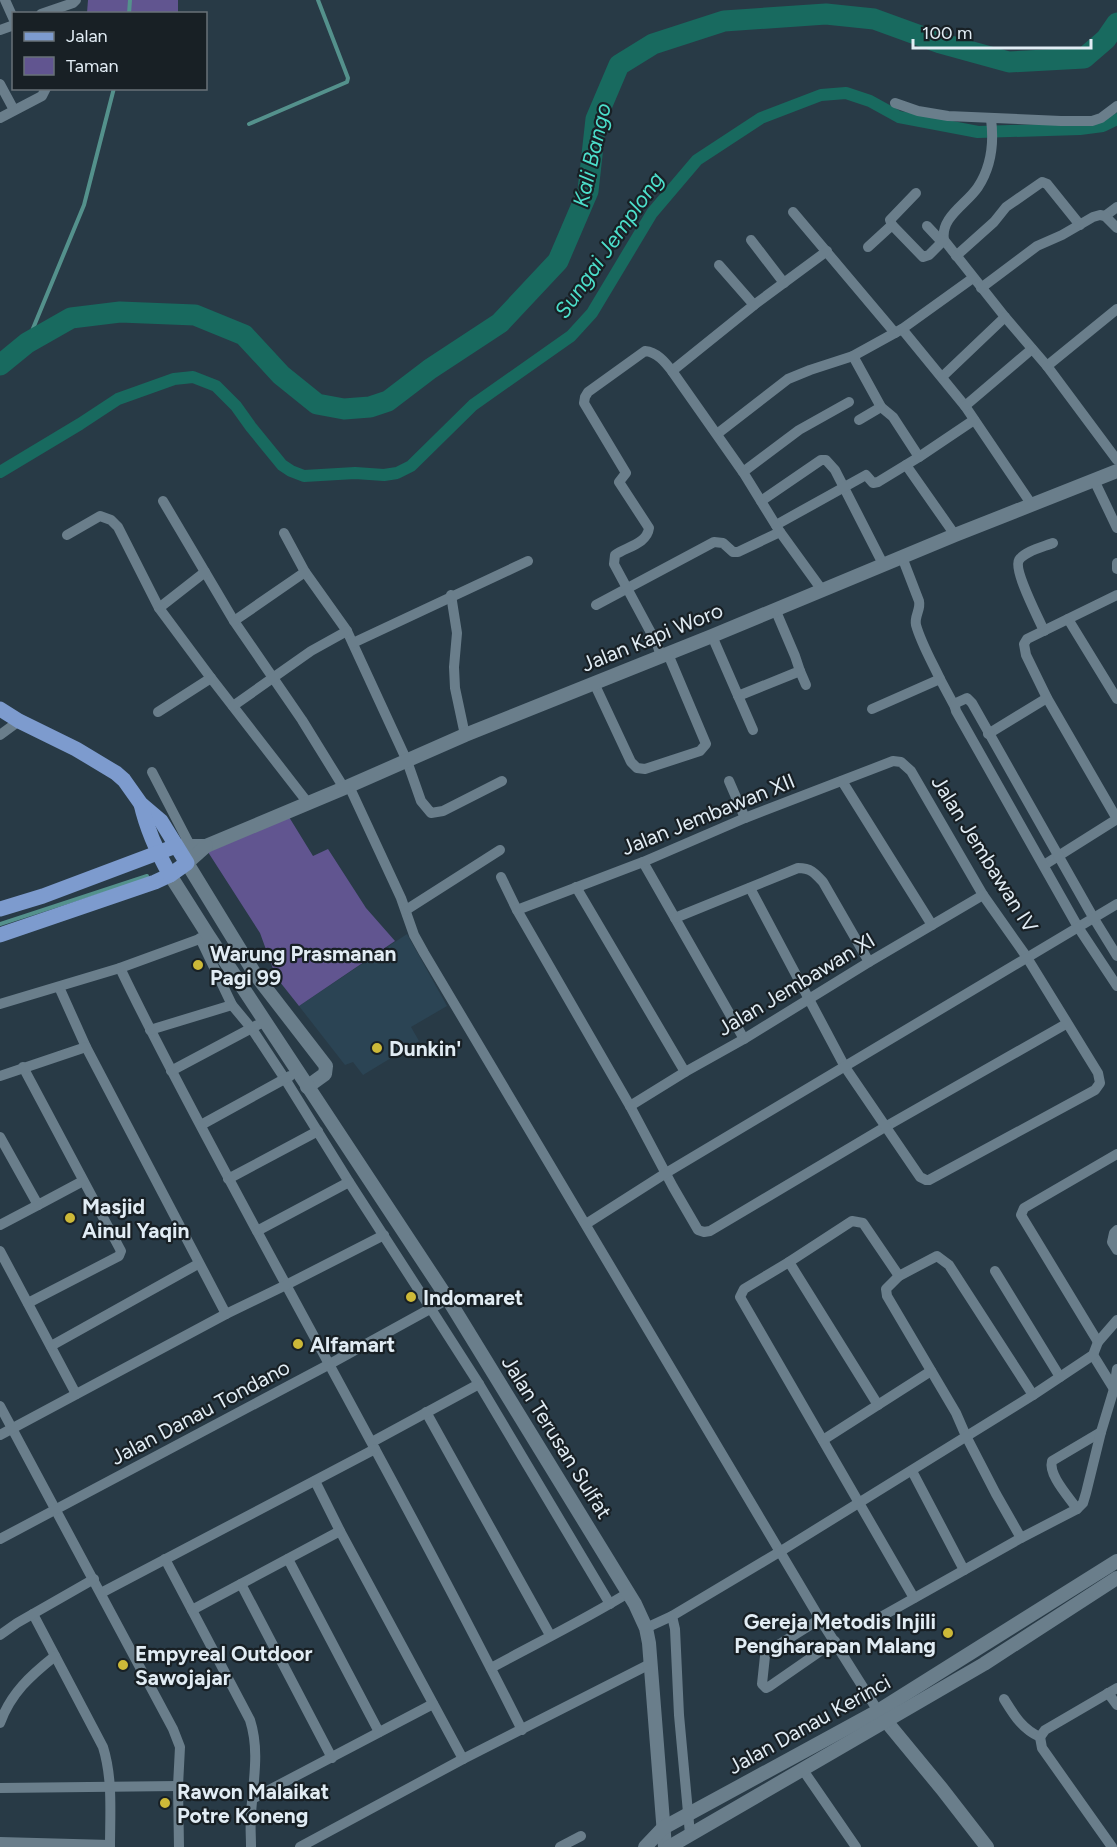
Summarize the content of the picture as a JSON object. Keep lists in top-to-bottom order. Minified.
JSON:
{"streets":{"main road":["Jalan Kapi Woro","Jalan Terusan Sulfat"],"street":["Jalan Jembawan XII","Jalan Jembawan IV","Jalan Jembawan XI","Jalan Danau Tondano","Jalan Danau Kerinci"]},"crossings":[["Jalan Kapi Woro","Jalan Terusan Sulfat"],["Jalan Jembawan XII","Jalan Jembawan IV"],["Jalan Jembawan IV","Jalan Jembawan XI"],["Jalan Danau Tondano","Jalan Terusan Sulfat"],["Jalan Terusan Sulfat","Jalan Danau Kerinci"]],"water":["Kali Bango","Sungai Jemplong"],"places":["Warung Prasmanan Pagi 99","Dunkin'","Masjid Ainul Yaqin","Indomaret","Alfamart","Gereja Metodis Injili Pengharapan Malang","Empyreal Outdoor Sawojajar","Rawon Malaikat Potre Koneng"],"legend":["Jalan","Taman"],"scale_bar":"100 m"}
